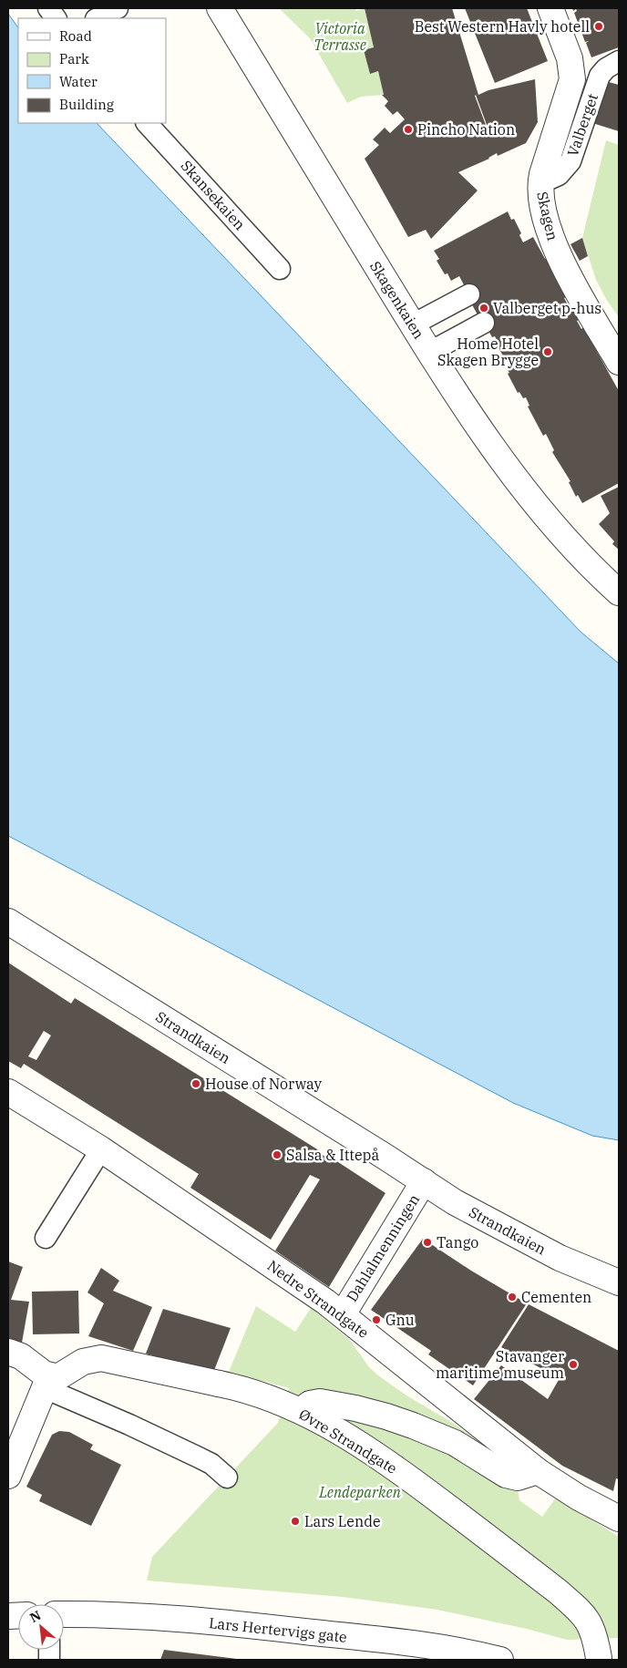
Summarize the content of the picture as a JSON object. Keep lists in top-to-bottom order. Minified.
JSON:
{"streets":{"street":["Skagen","Skagenkaien","Strandkaien","Dahlalmenningen","Nedre Strandgate","Øvre Strandgate","Lars Hertervigs gate"],"lane":["Valberget","Skansekaien"]},"crossings":[["Valberget","Skagen"],["Strandkaien","Dahlalmenningen"],["Dahlalmenningen","Nedre Strandgate"]],"parks":["Victoria Terrasse","Lendeparken"],"places":["Best Western Havly hotell","Pincho Nation","Valberget p-hus","Home Hotel Skagen Brygge","House of Norway","Salsa & Ittepå","Tango","Cementen","Gnu","Stavanger maritime museum","Lars Lende"],"legend":["Road","Park","Water","Building"],"north":"top left"}
